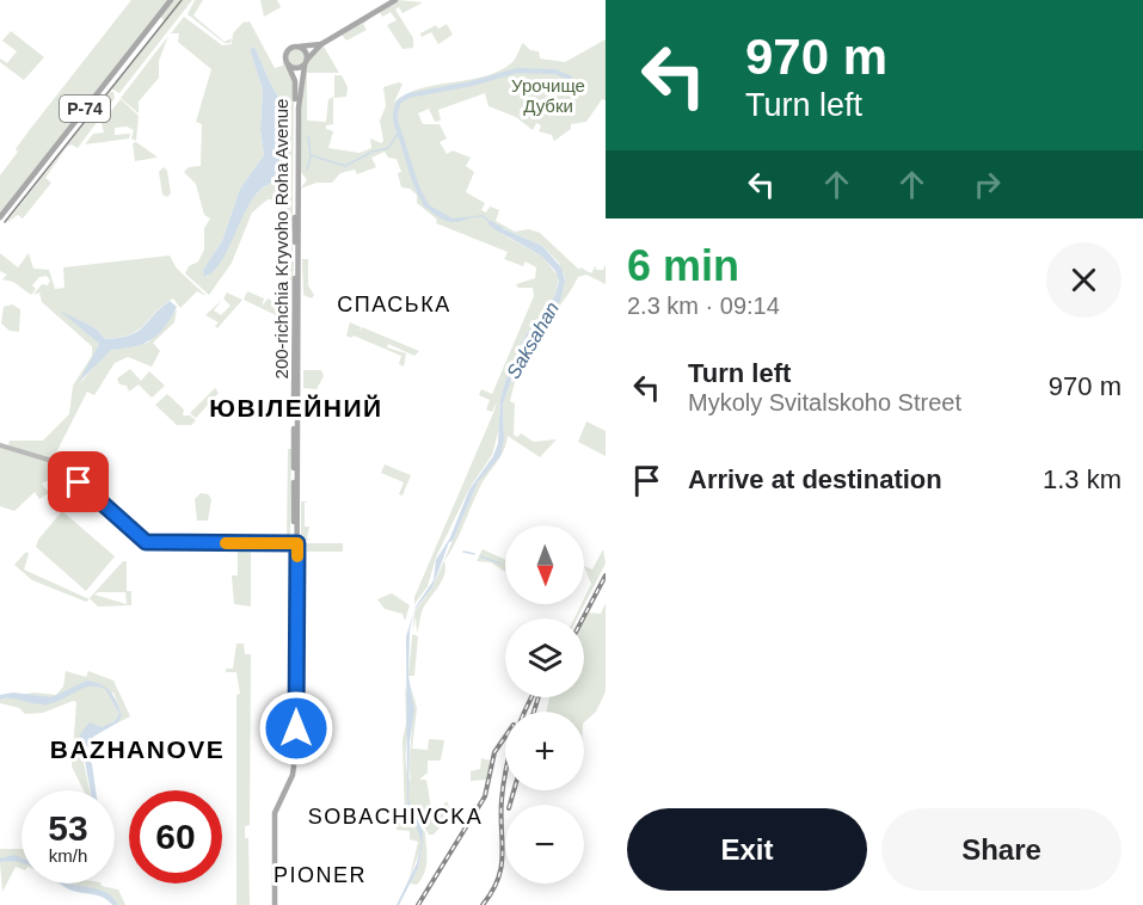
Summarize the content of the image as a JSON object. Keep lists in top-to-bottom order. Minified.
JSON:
{"streets":{"main road":["Р-74","200-richchia Kryvoho Roha Avenue"]},"districts":["СПАСЬКА","ЮВІЛЕЙНИЙ","BAZHANOVE","SOBACHIVCKA","PIONER"],"water":["Saksahan"],"parks":["Урочище Дубки"],"north":"bottom","page":{"turn":["970 m","Turn left"],"heading":["6 min","2.3 km · 09:14"],"list":[{"name":"Turn left","note":"Mykoly Svitalskoho Street","value":"970 m"},{"name":"Arrive at destination","value":"1.3 km"}],"map_buttons":["+","−"],"speed":"53 km/h","limit":"60","buttons":["Exit","Share"]}}
